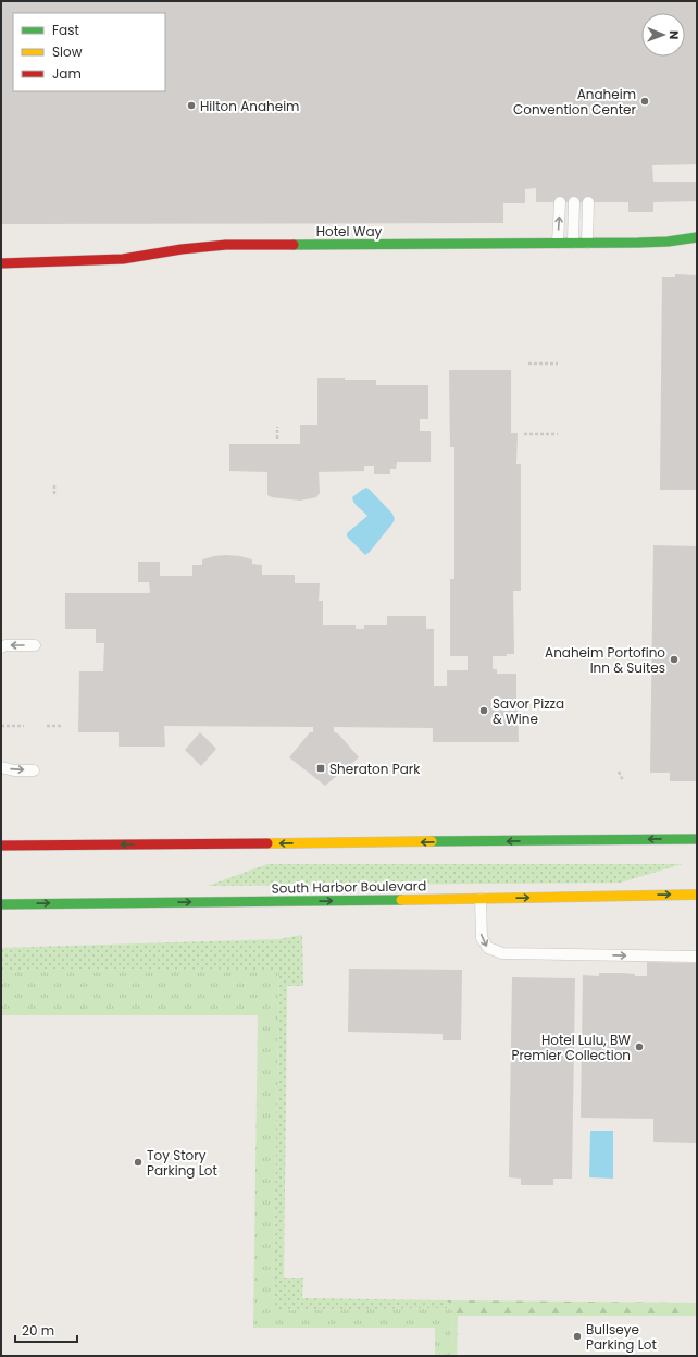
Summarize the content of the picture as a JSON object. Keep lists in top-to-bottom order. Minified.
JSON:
{"streets":{"main road":["Hotel Way","South Harbor Boulevard"]},"places":{"other":["Anaheim Convention Center","Hilton Anaheim","Anaheim Portofino Inn & Suites","Savor Pizza & Wine","Hotel Lulu, BW Premier Collection","Toy Story Parking Lot","Bullseye Parking Lot"],"transit":["Sheraton Park"]},"legend":["Fast","Slow","Jam"],"scale_bar":"20 m","north":"right"}
